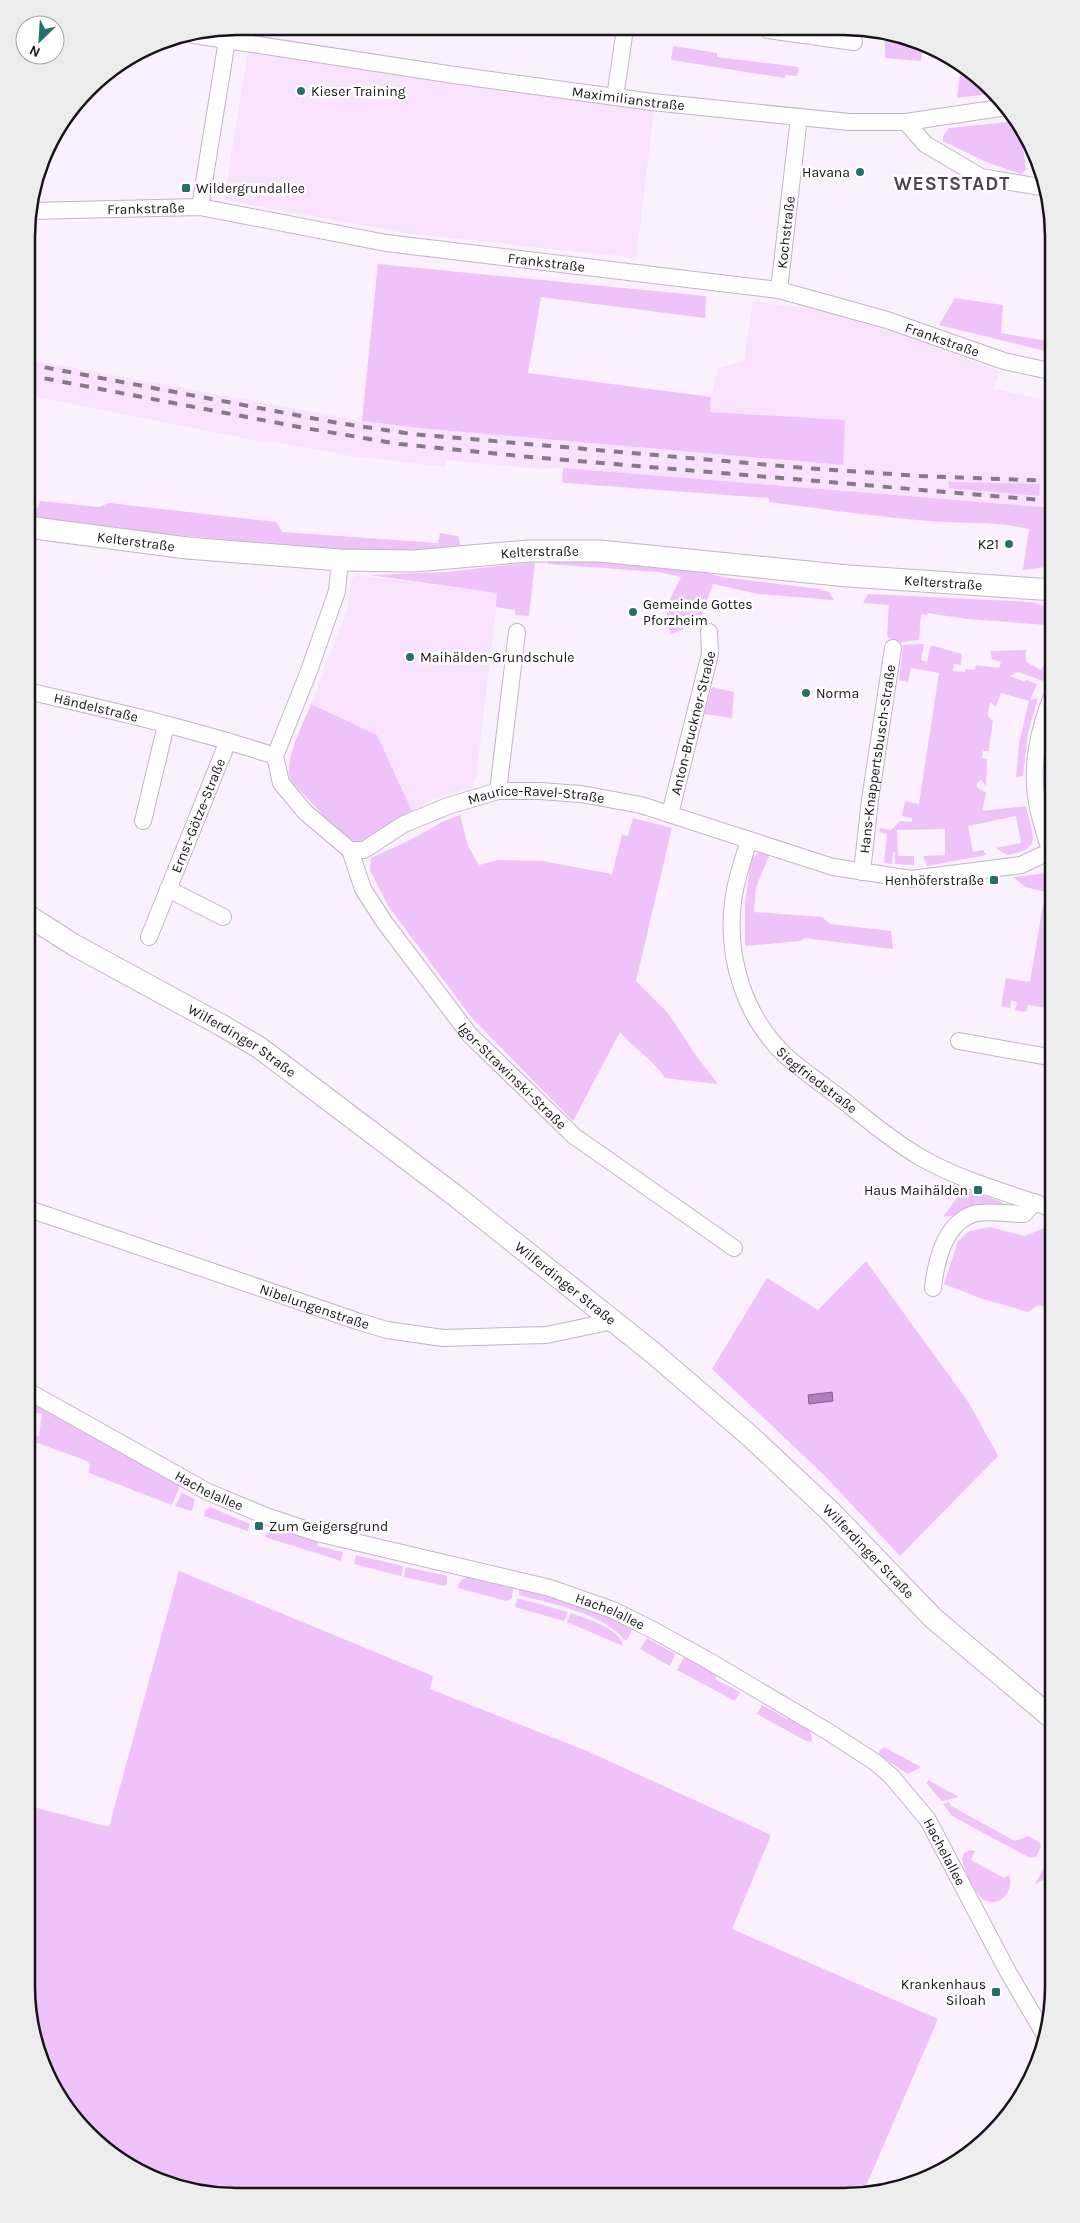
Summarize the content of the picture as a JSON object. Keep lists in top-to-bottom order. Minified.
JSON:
{"streets":{"main road":["Kelterstraße","Wilferdinger Straße"],"street":["Maximilianstraße","Frankstraße","Kochstraße","Händelstraße","Anton-Bruckner-Straße","Hans-Knappertsbusch-Straße","Maurice-Ravel-Straße","Ernst-Götze-Straße","Igor-Strawinski-Straße","Siegfriedstraße","Nibelungenstraße","Hachelallee"]},"crossings":[["Maximilianstraße","Kochstraße"],["Frankstraße","Kochstraße"],["Händelstraße","Ernst-Götze-Straße"],["Anton-Bruckner-Straße","Maurice-Ravel-Straße"],["Hans-Knappertsbusch-Straße","Maurice-Ravel-Straße"],["Maurice-Ravel-Straße","Igor-Strawinski-Straße"],["Maurice-Ravel-Straße","Siegfriedstraße"],["Wilferdinger Straße","Nibelungenstraße"]],"districts":["WESTSTADT"],"places":{"other":["Kieser Training","Havana","K21","Gemeinde Gottes Pforzheim","Maihälden-Grundschule","Norma"],"transit":["Wildergrundallee","Henhöferstraße","Haus Maihälden","Zum Geigersgrund","Krankenhaus Siloah"]},"north":"bottom left"}
